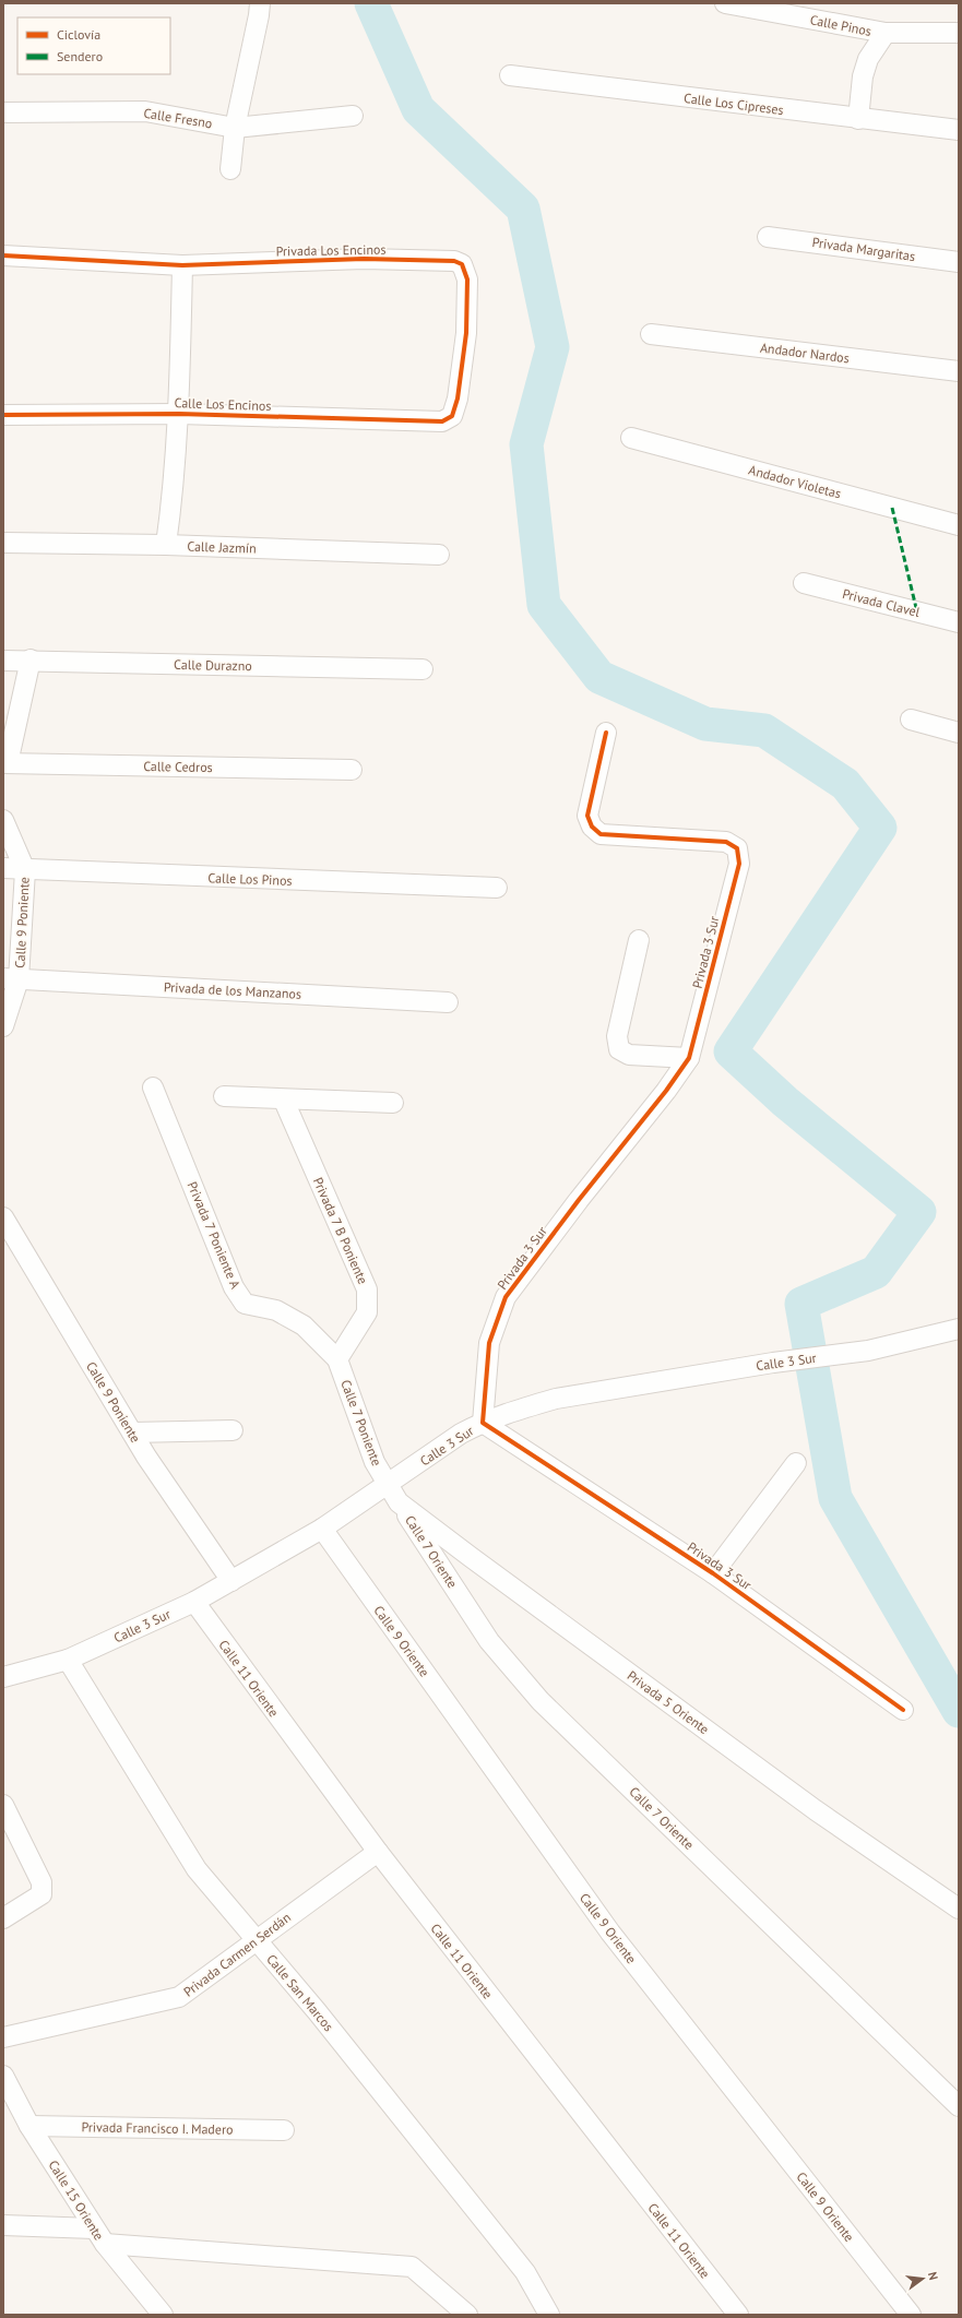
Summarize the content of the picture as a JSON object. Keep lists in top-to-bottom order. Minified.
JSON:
{"streets":{"street":["Calle Pinos","Calle Los Cipreses","Calle Fresno","Privada Margaritas","Privada Los Encinos","Andador Nardos","Calle Los Encinos","Andador Violetas","Calle Jazmín","Privada Clavel","Calle Durazno","Calle Cedros","Calle Los Pinos","Calle 9 Poniente","Privada 3 Sur","Privada de los Manzanos","Privada 7 B Poniente","Privada 7 Poniente A","Calle 3 Sur","Calle 7 Poniente","Calle 7 Oriente","Calle 9 Oriente","Calle 11 Oriente","Privada 5 Oriente","Privada Carmen Serdán","Calle San Marcos","Privada Francisco I. Madero","Calle 15 Oriente"]},"crossings":[["Privada Los Encinos","Calle Los Encinos"],["Calle Los Pinos","Calle 9 Poniente"],["Calle 9 Poniente","Privada de los Manzanos"],["Calle 9 Poniente","Calle 3 Sur"],["Privada 3 Sur","Calle 3 Sur"],["Privada 7 B Poniente","Privada 7 Poniente A"],["Privada 7 B Poniente","Calle 7 Poniente"],["Privada 7 Poniente A","Calle 7 Poniente"],["Calle 3 Sur","Calle 7 Poniente"],["Calle 3 Sur","Calle 9 Oriente"],["Calle 3 Sur","Calle 11 Oriente"],["Calle 3 Sur","Privada 5 Oriente"],["Calle 3 Sur","Calle San Marcos"],["Calle 7 Poniente","Privada 5 Oriente"],["Calle 7 Oriente","Privada 5 Oriente"],["Calle 11 Oriente","Privada Carmen Serdán"],["Privada Carmen Serdán","Calle San Marcos"],["Privada Francisco I. Madero","Calle 15 Oriente"]],"legend":["Ciclovía","Sendero"],"north":"right"}
